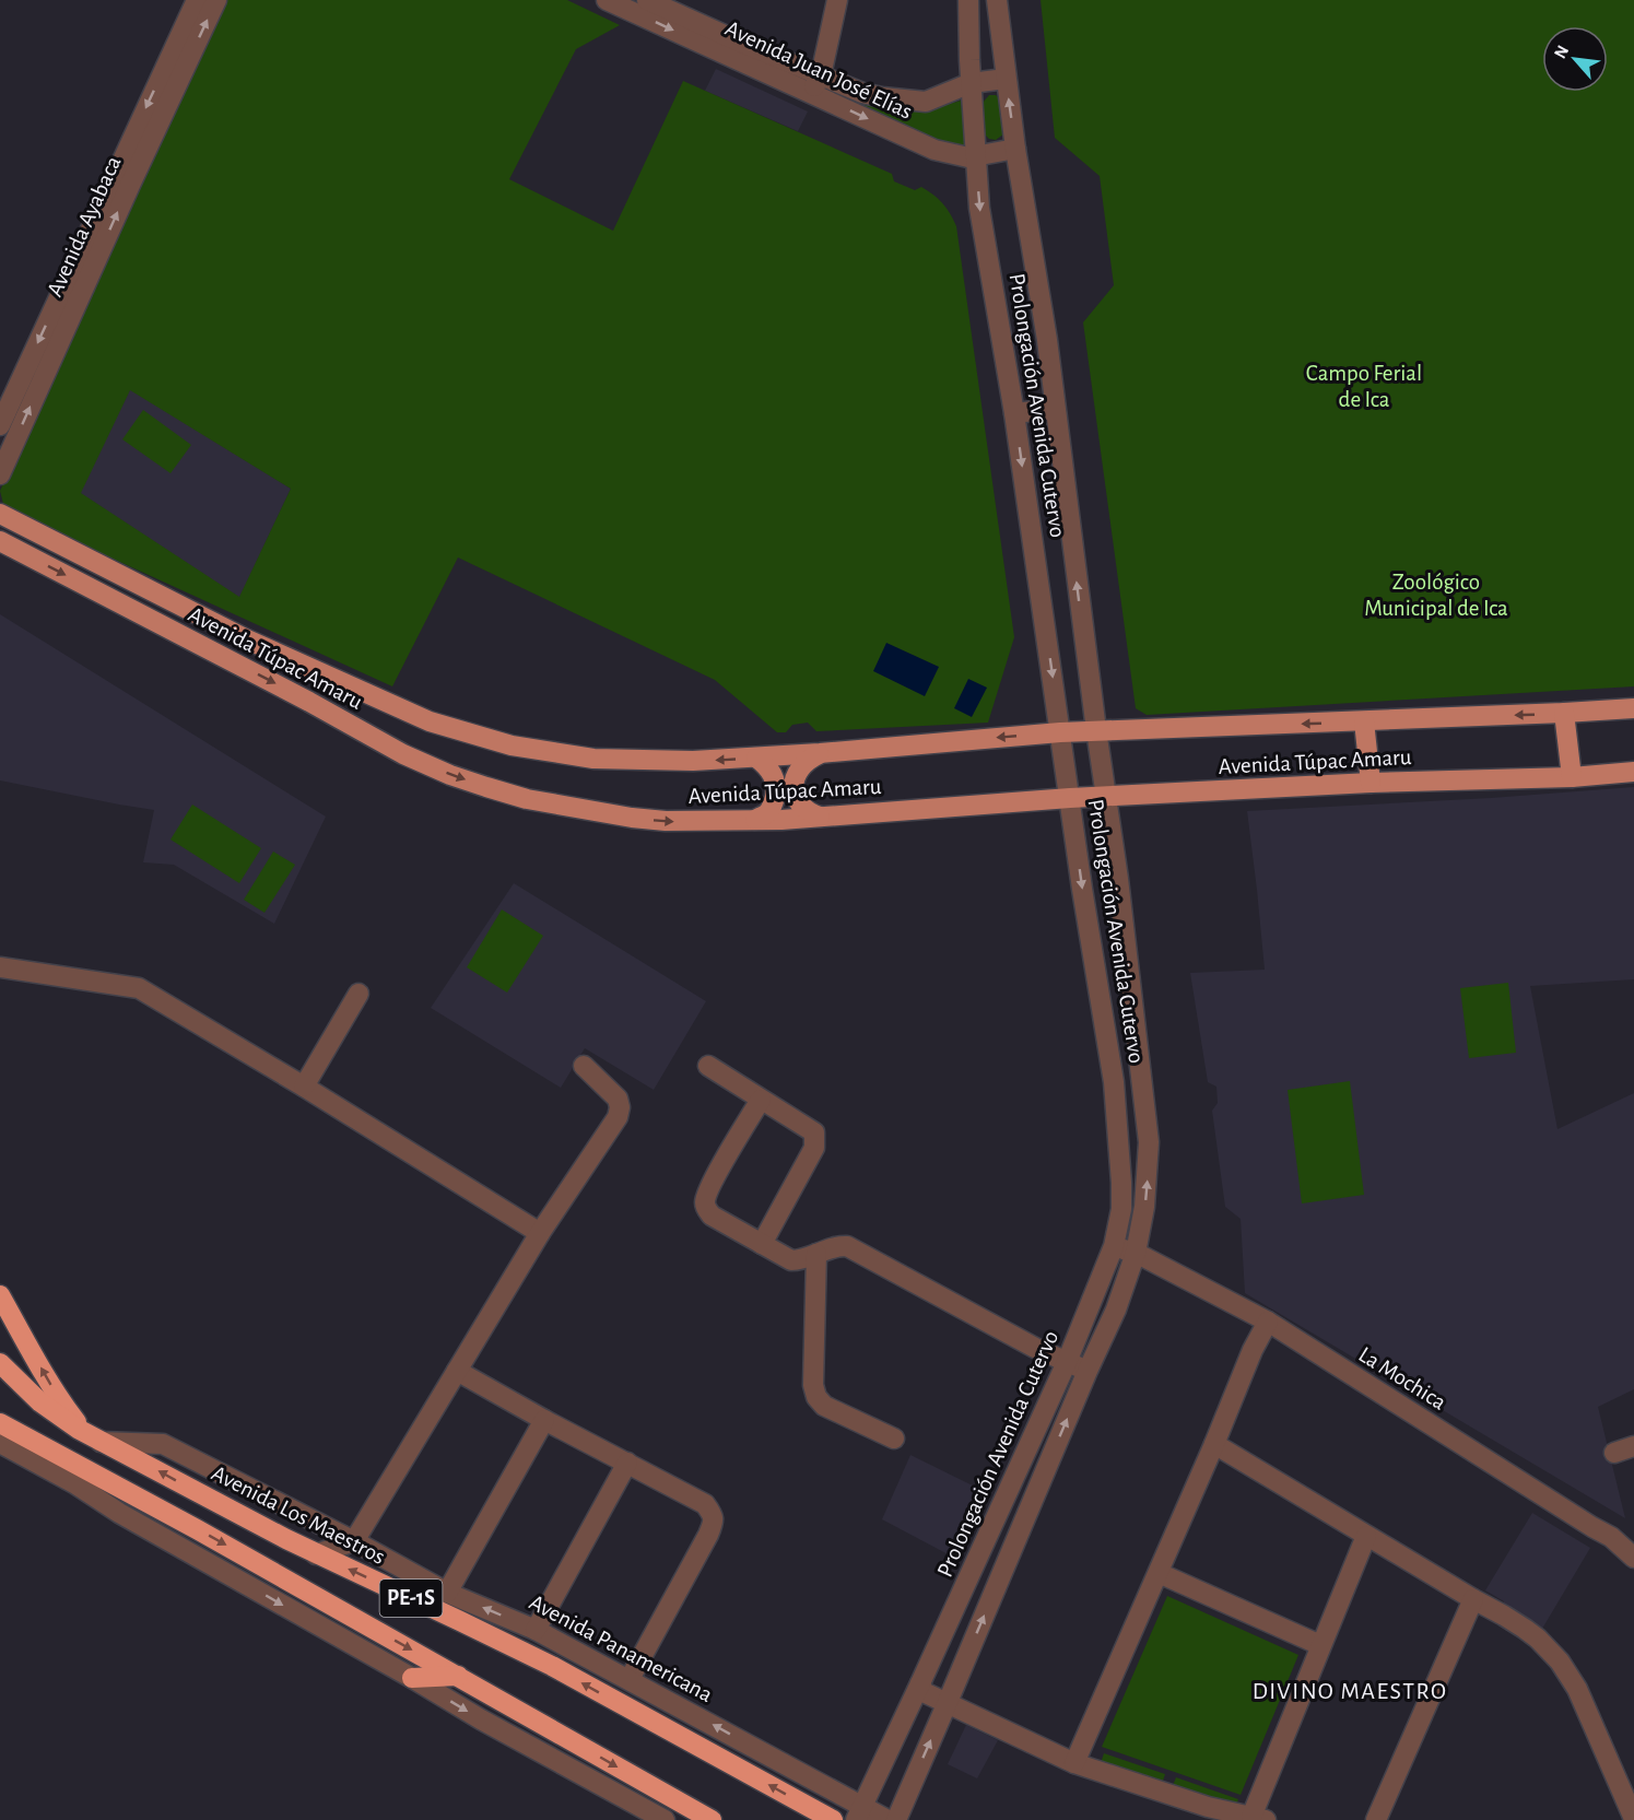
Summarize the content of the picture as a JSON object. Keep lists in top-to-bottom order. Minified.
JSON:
{"streets":{"highway":["Avenida Los Maestros","PE-1S"],"main road":["Avenida Túpac Amaru"],"street":["Avenida Juan José Elías","Avenida Ayabaca","Prolongación Avenida Cutervo","La Mochica","Avenida Panamericana"]},"crossings":[["Avenida Juan José Elías","Prolongación Avenida Cutervo"],["Prolongación Avenida Cutervo","Avenida Túpac Amaru"],["Prolongación Avenida Cutervo","La Mochica"],["Prolongación Avenida Cutervo","Avenida Panamericana"],["Avenida Los Maestros","Avenida Panamericana"]],"districts":["DIVINO MAESTRO"],"parks":["Campo Ferial de Ica","Zoológico Municipal de Ica"],"north":"top left"}
